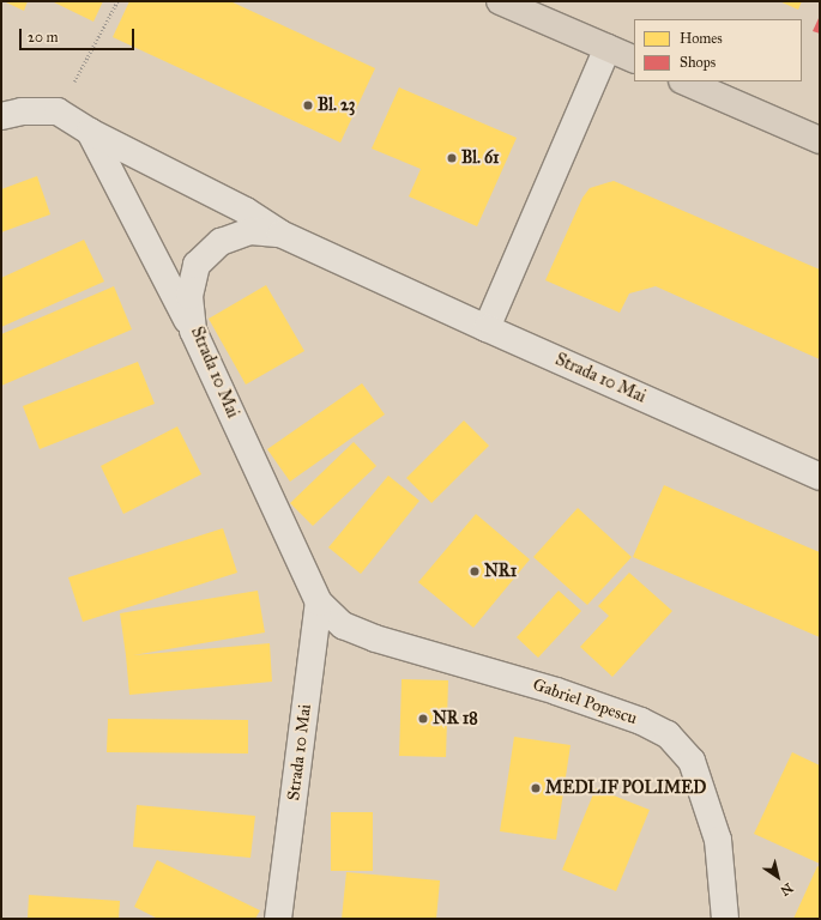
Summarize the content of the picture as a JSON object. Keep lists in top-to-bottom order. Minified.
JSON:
{"streets":{"street":["Strada 10 Mai","Gabriel Popescu"]},"crossings":[["Strada 10 Mai","Gabriel Popescu"]],"places":["Bl. 23","Bl. 61","NR1","NR 18","MEDLIF POLIMED"],"legend":["Homes","Shops"],"scale_bar":"20 m","north":"bottom right"}
